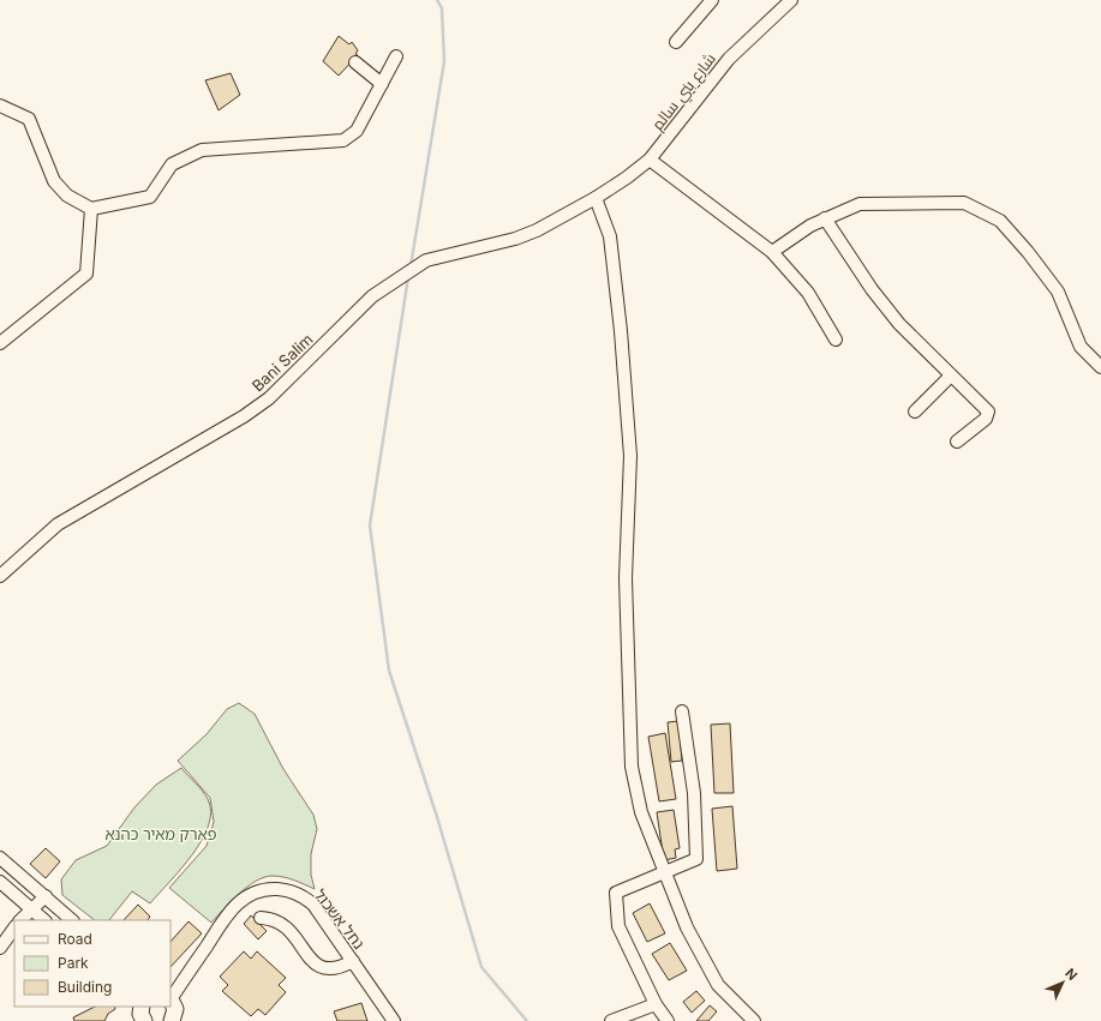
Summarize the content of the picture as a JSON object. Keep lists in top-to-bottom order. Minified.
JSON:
{"streets":{"street":["شارع بني سالم","Bani Salim","נחל אשכול"]},"crossings":[["شارع بني سالم","Bani Salim"]],"parks":["פארק מאיר כהנא"],"legend":["Road","Park","Building"],"north":"top right"}
